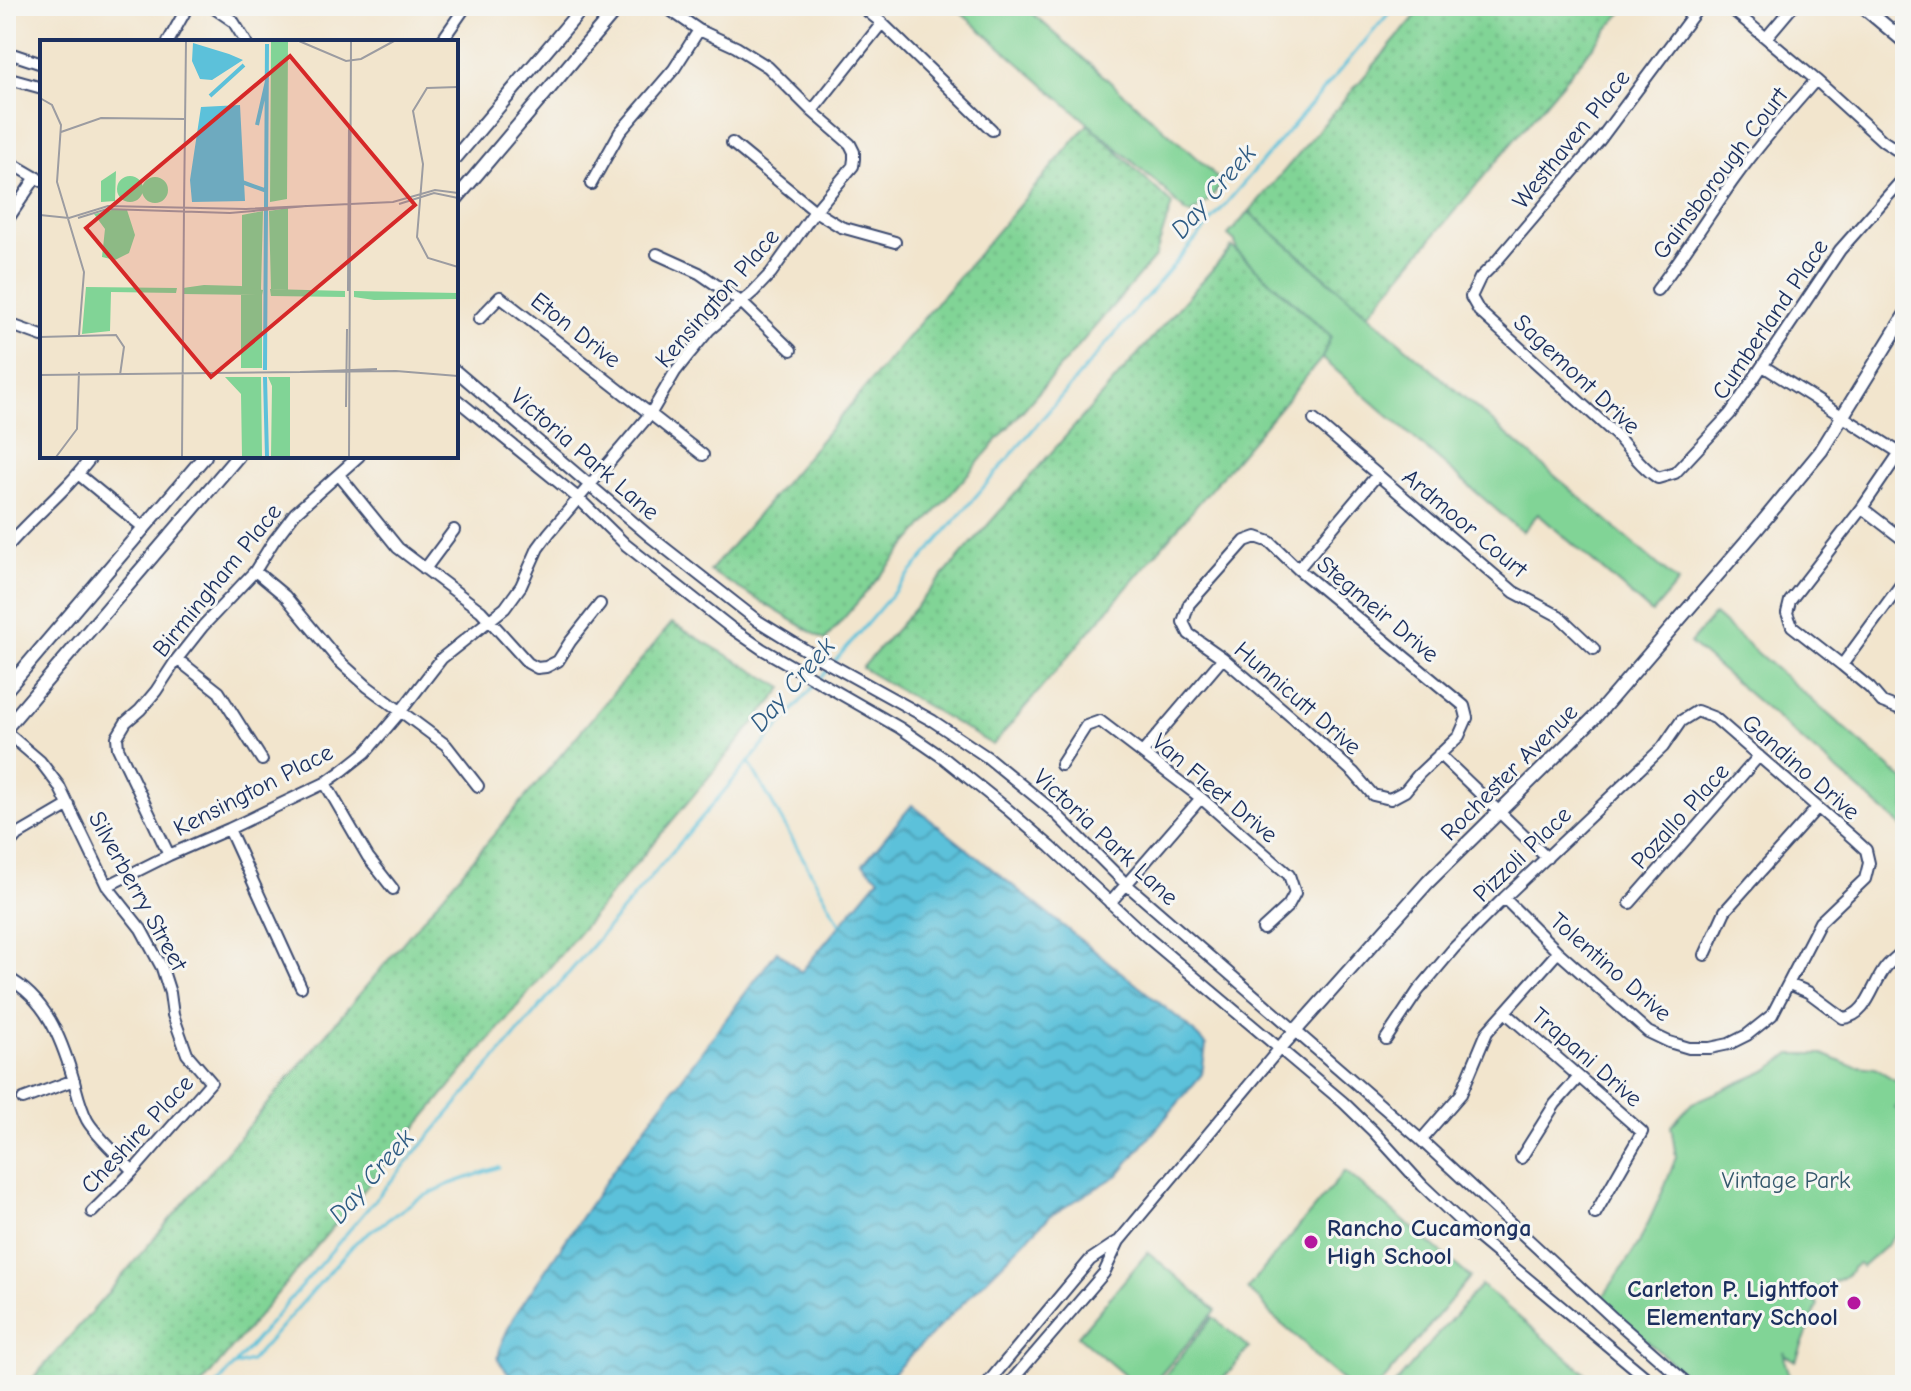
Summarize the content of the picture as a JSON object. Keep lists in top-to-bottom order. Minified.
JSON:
{"streets":{"main road":["Rochester Avenue"],"street":["Westhaven Place","Gainsborough Court","Kensington Place","Cumberland Place","Eton Drive","Sagemont Drive","Victoria Park Lane","Ardmoor Court","Birmingham Place","Stegmeir Drive","Hunnicutt Drive","Gandino Drive","Van Fleet Drive","Pozallo Place","Pizzoli Place","Silverberry Street","Tolentino Drive","Trapani Drive","Cheshire Place"]},"crossings":[["Westhaven Place","Sagemont Drive"],["Kensington Place","Eton Drive"],["Kensington Place","Victoria Park Lane"],["Kensington Place","Birmingham Place"],["Kensington Place","Silverberry Street"],["Cumberland Place","Sagemont Drive"],["Victoria Park Lane","Rochester Avenue"],["Stegmeir Drive","Hunnicutt Drive"],["Gandino Drive","Pozallo Place"],["Gandino Drive","Pizzoli Place"],["Gandino Drive","Tolentino Drive"],["Pizzoli Place","Tolentino Drive"],["Silverberry Street","Cheshire Place"]],"water":["Day Creek"],"parks":["Vintage Park"],"places":["Rancho Cucamonga High School","Carleton P. Lightfoot Elementary School"]}
